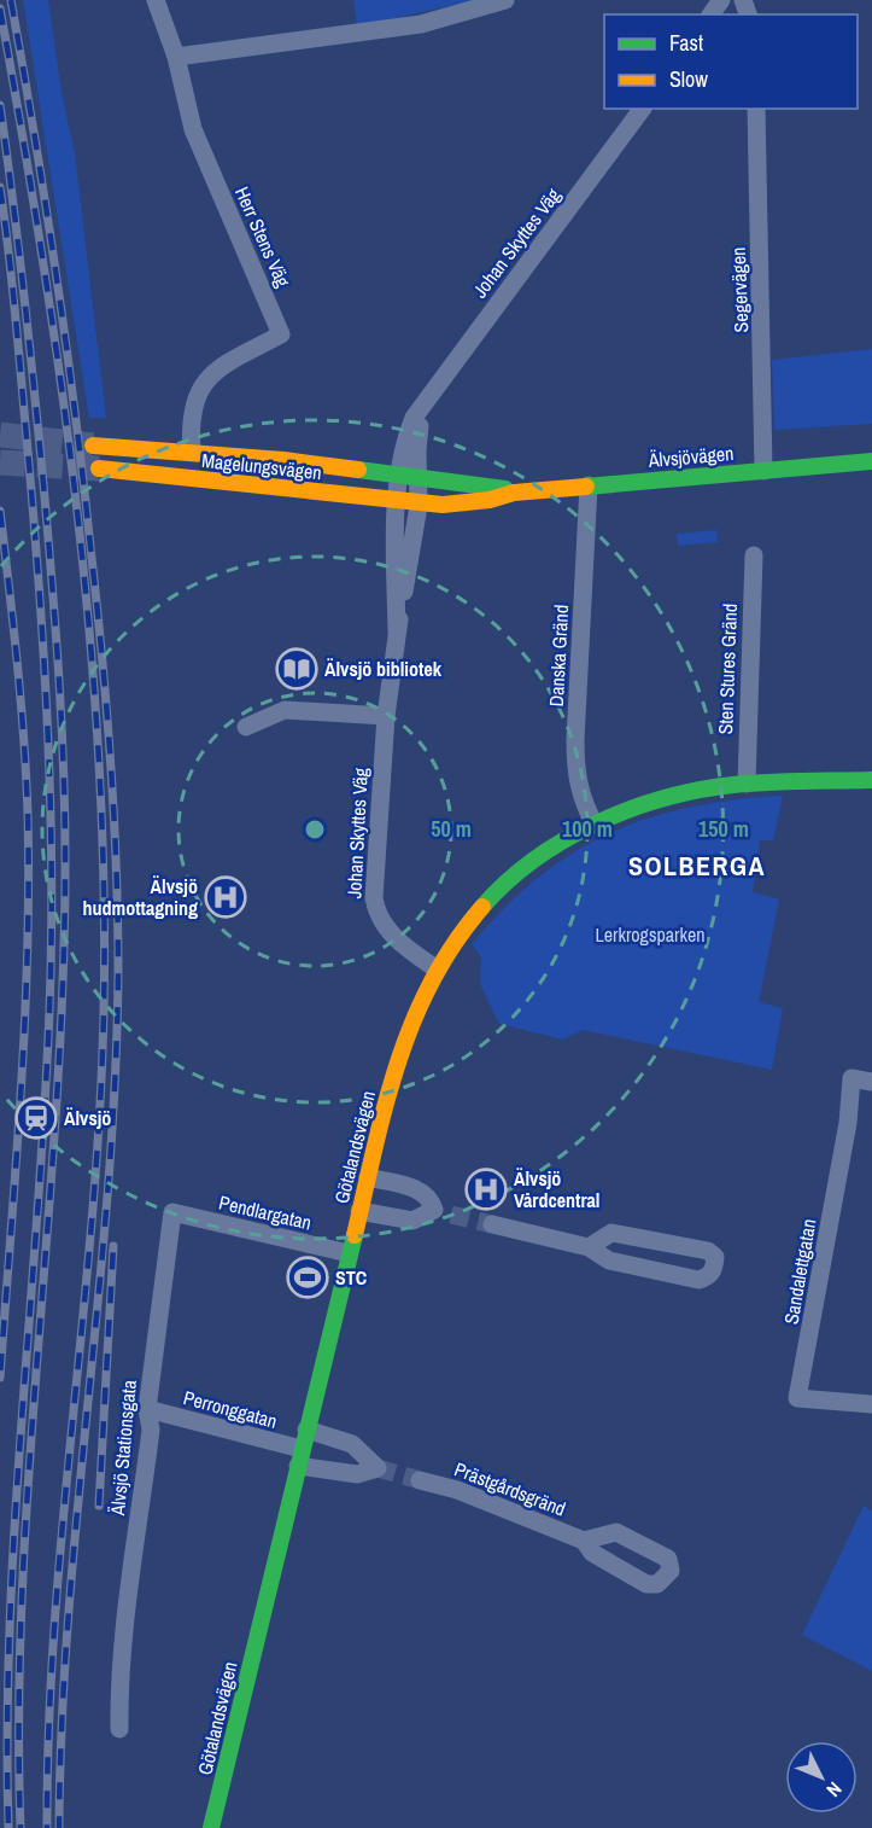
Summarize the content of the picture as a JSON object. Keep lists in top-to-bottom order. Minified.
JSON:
{"streets":{"street":["Herr Stens Väg","Johan Skyttes Väg","Segervägen","Älvsjövägen","Magelungsvägen","Danska Gränd","Sten Stures Gränd","Götalandsvägen","Pendlargatan","Sandalettgatan","Perronggatan","Älvsjö Stationsgata","Prästgårdsgränd"]},"crossings":[["Herr Stens Väg","Magelungsvägen"],["Johan Skyttes Väg","Älvsjövägen"],["Johan Skyttes Väg","Magelungsvägen"],["Johan Skyttes Väg","Götalandsvägen"],["Segervägen","Älvsjövägen"],["Älvsjövägen","Magelungsvägen"],["Älvsjövägen","Danska Gränd"],["Danska Gränd","Götalandsvägen"],["Sten Stures Gränd","Götalandsvägen"],["Götalandsvägen","Pendlargatan"],["Götalandsvägen","Perronggatan"],["Pendlargatan","Älvsjö Stationsgata"],["Perronggatan","Älvsjö Stationsgata"]],"districts":["SOLBERGA"],"parks":["Lerkrogsparken"],"places":{"library":["Älvsjö bibliotek"],"hospital":["Älvsjö hudmottagning","Älvsjö Vårdcentral"],"station":["Älvsjö"],"sports":["STC"]},"legend":["Fast","Slow"],"north":"bottom right","rings":["50 m","100 m","150 m"]}
